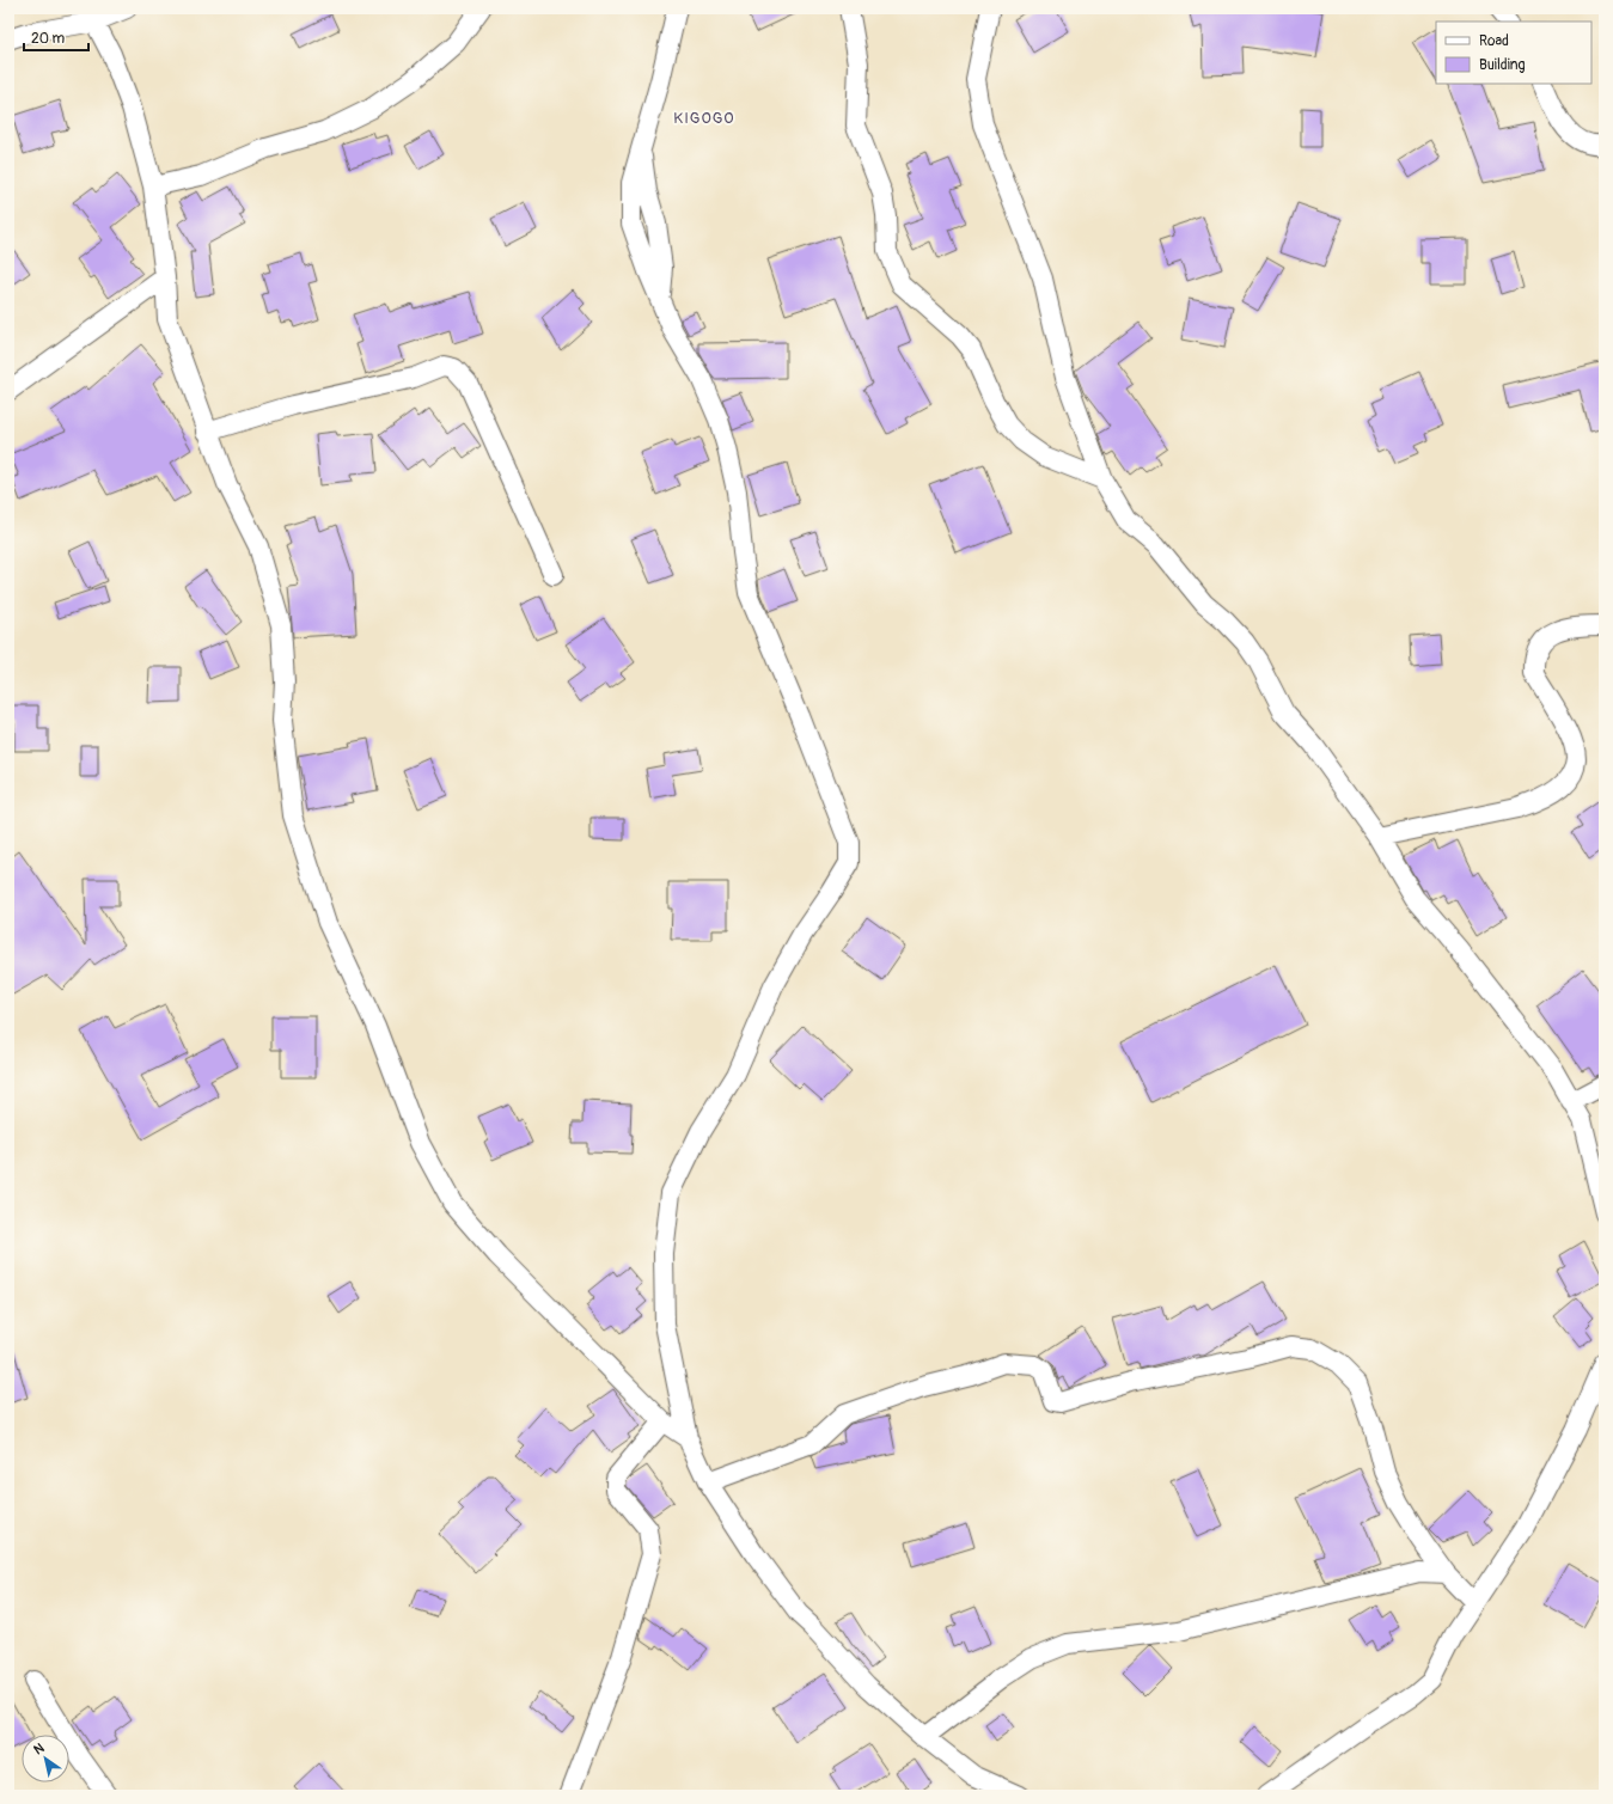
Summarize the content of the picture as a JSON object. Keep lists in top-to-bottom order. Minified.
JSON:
{"districts":["KIGOGO"],"legend":["Road","Building"],"scale_bar":"20 m","north":"top left"}
